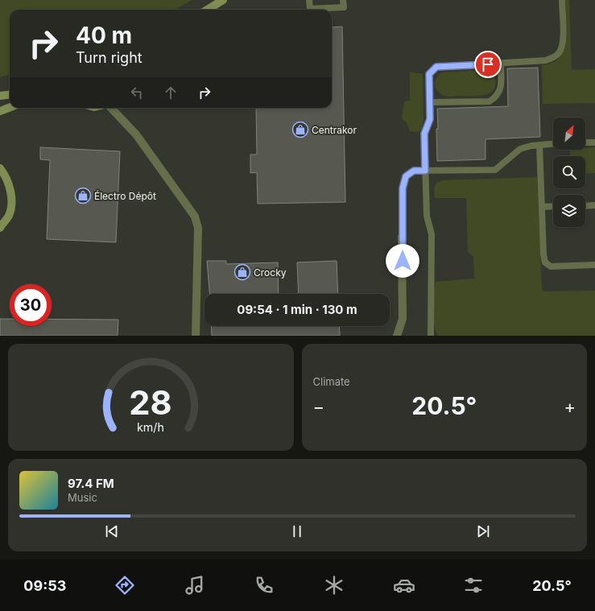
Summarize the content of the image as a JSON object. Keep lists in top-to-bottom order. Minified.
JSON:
{"places":{"shop":["Centrakor","Électro Dépôt","Crocky"]},"north":"top right","page":{"turn":["40 m","Turn right"],"limit":"30","trip":"09:54 · 1 min · 130 m","tile":"Climate","heat":["−","20.5°","+"],"song":["97.4 FM","Music"],"tabs":["09:53","20.5°"],"gauge":["28","km/h"]}}
